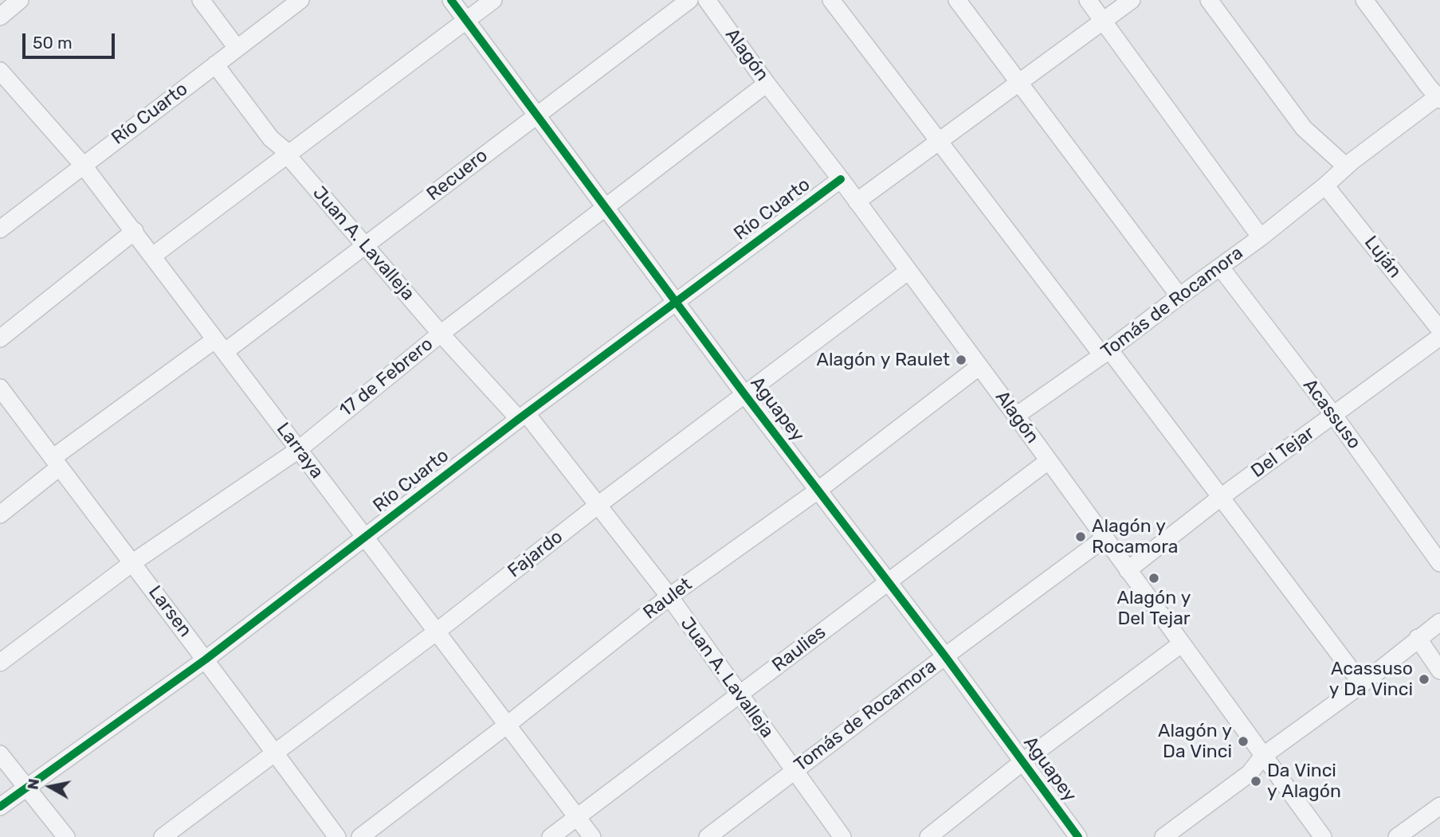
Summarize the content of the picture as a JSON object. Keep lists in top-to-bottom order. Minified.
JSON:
{"streets":{"street":["Alagón","Río Cuarto","Recuero","Juan A. Lavalleja","Luján","Tomás de Rocamora","17 de Febrero","Aguapey","Acassuso","Larraya","Del Tejar","Fajardo","Raulet","Larsen","Raulies"]},"crossings":[["Alagón","Río Cuarto"],["Alagón","Tomás de Rocamora"],["Alagón","17 de Febrero"],["Alagón","Del Tejar"],["Alagón","Fajardo"],["Alagón","Raulet"],["Alagón","Raulies"],["Río Cuarto","Juan A. Lavalleja"],["Río Cuarto","Aguapey"],["Río Cuarto","Larraya"],["Río Cuarto","Larsen"],["Recuero","Juan A. Lavalleja"],["Recuero","Aguapey"],["Recuero","Larraya"],["Recuero","Larsen"],["Juan A. Lavalleja","Tomás de Rocamora"],["Juan A. Lavalleja","17 de Febrero"],["Juan A. Lavalleja","Fajardo"],["Juan A. Lavalleja","Raulet"],["Juan A. Lavalleja","Raulies"],["Luján","Tomás de Rocamora"],["Tomás de Rocamora","Aguapey"],["Tomás de Rocamora","Acassuso"],["17 de Febrero","Aguapey"],["17 de Febrero","Larraya"],["17 de Febrero","Larsen"],["Aguapey","Fajardo"],["Aguapey","Raulet"],["Aguapey","Raulies"],["Acassuso","Del Tejar"],["Larraya","Fajardo"],["Larraya","Raulet"],["Larraya","Raulies"],["Fajardo","Larsen"]],"places":["Alagón y Raulet","Alagón y Rocamora","Alagón y Del Tejar","Acassuso y Da Vinci","Alagón y Da Vinci","Da Vinci y Alagón"],"scale_bar":"50 m","north":"left"}
